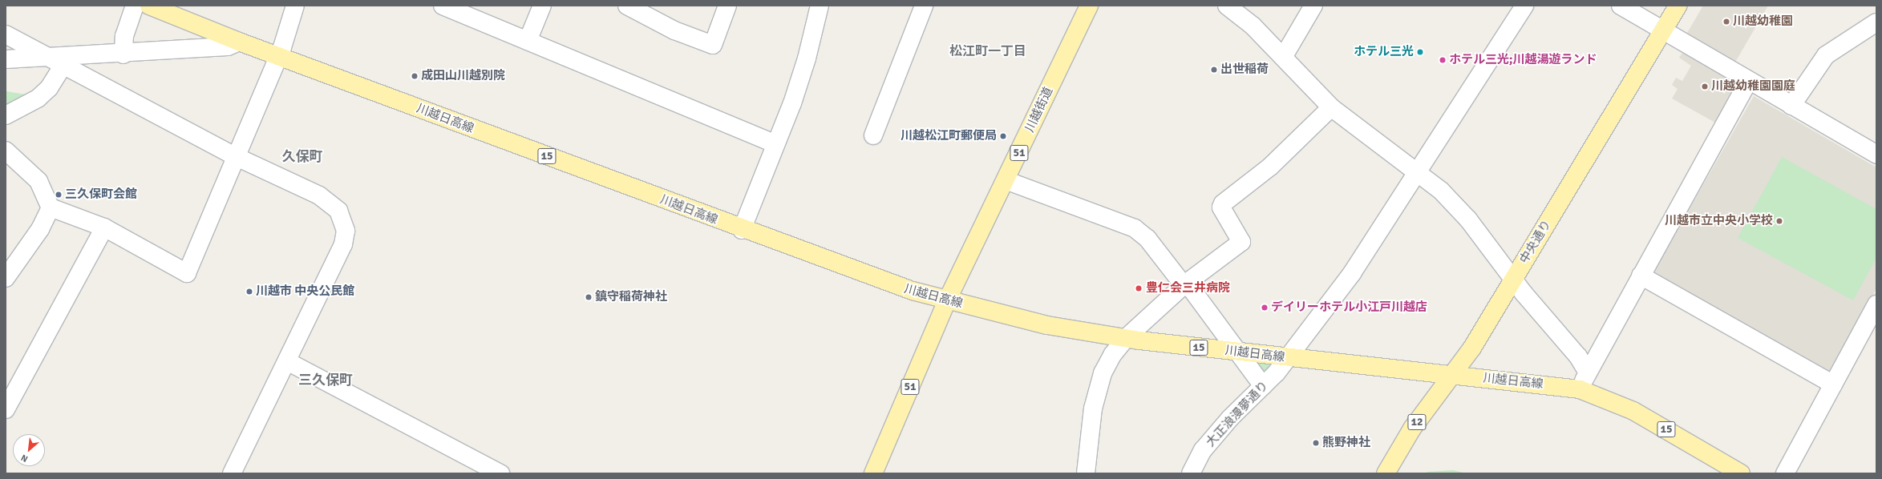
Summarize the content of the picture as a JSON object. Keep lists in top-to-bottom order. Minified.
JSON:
{"streets":{"main road":["川越街道","川越日高線","51","15","中央通り","12"],"street":["大正浪漫夢通り"]},"crossings":[["川越街道","川越日高線"],["川越街道","51"],["川越日高線","51"],["川越日高線","中央通り"],["川越日高線","大正浪漫夢通り"]],"districts":["松江町一丁目","久保町","三久保町"],"places":["川越幼稚園","ホテル三光","ホテル三光;川越湯遊ランド","出世稲荷","成田山川越別院","川越幼稚園園庭","川越松江町郵便局","三久保町会館","川越市立中央小学校","豊仁会三井病院","川越市 中央公民館","鎮守稲荷神社","デイリーホテル小江戸川越店","熊野神社"],"north":"bottom left"}
